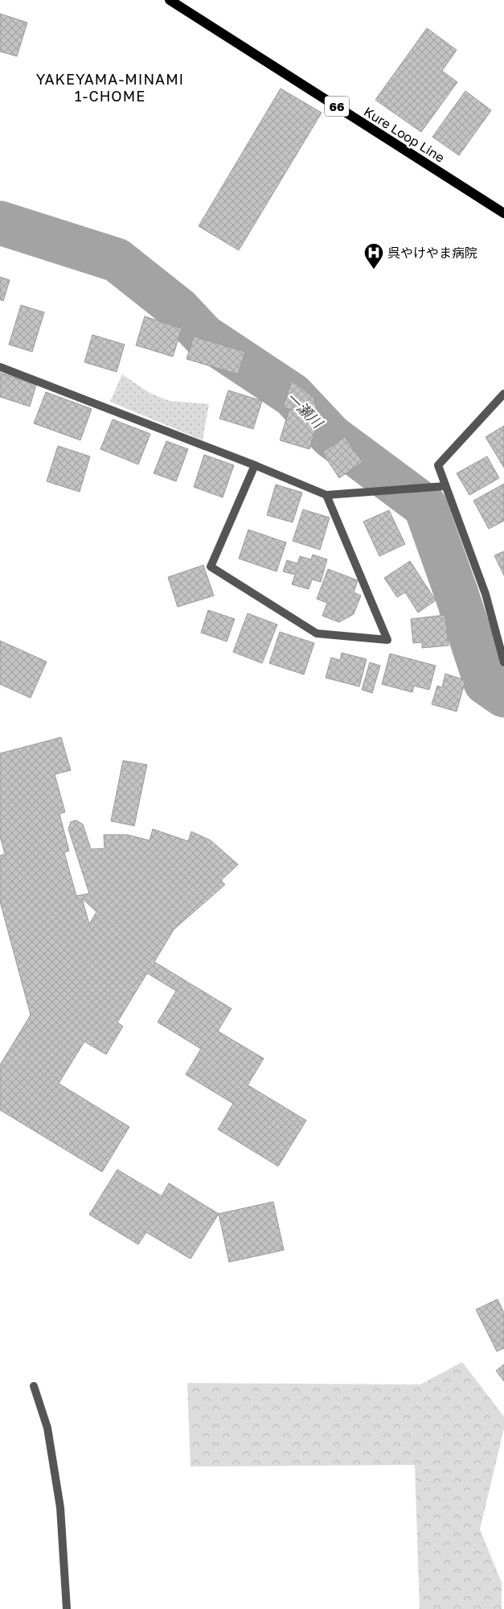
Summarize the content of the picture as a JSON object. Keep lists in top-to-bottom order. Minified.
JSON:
{"streets":{"main road":["66","Kure Loop Line"]},"districts":["YAKEYAMA-MINAMI 1-CHOME"],"water":["一瀬川"],"places":{"hospital":["呉やけやま病院"]}}
